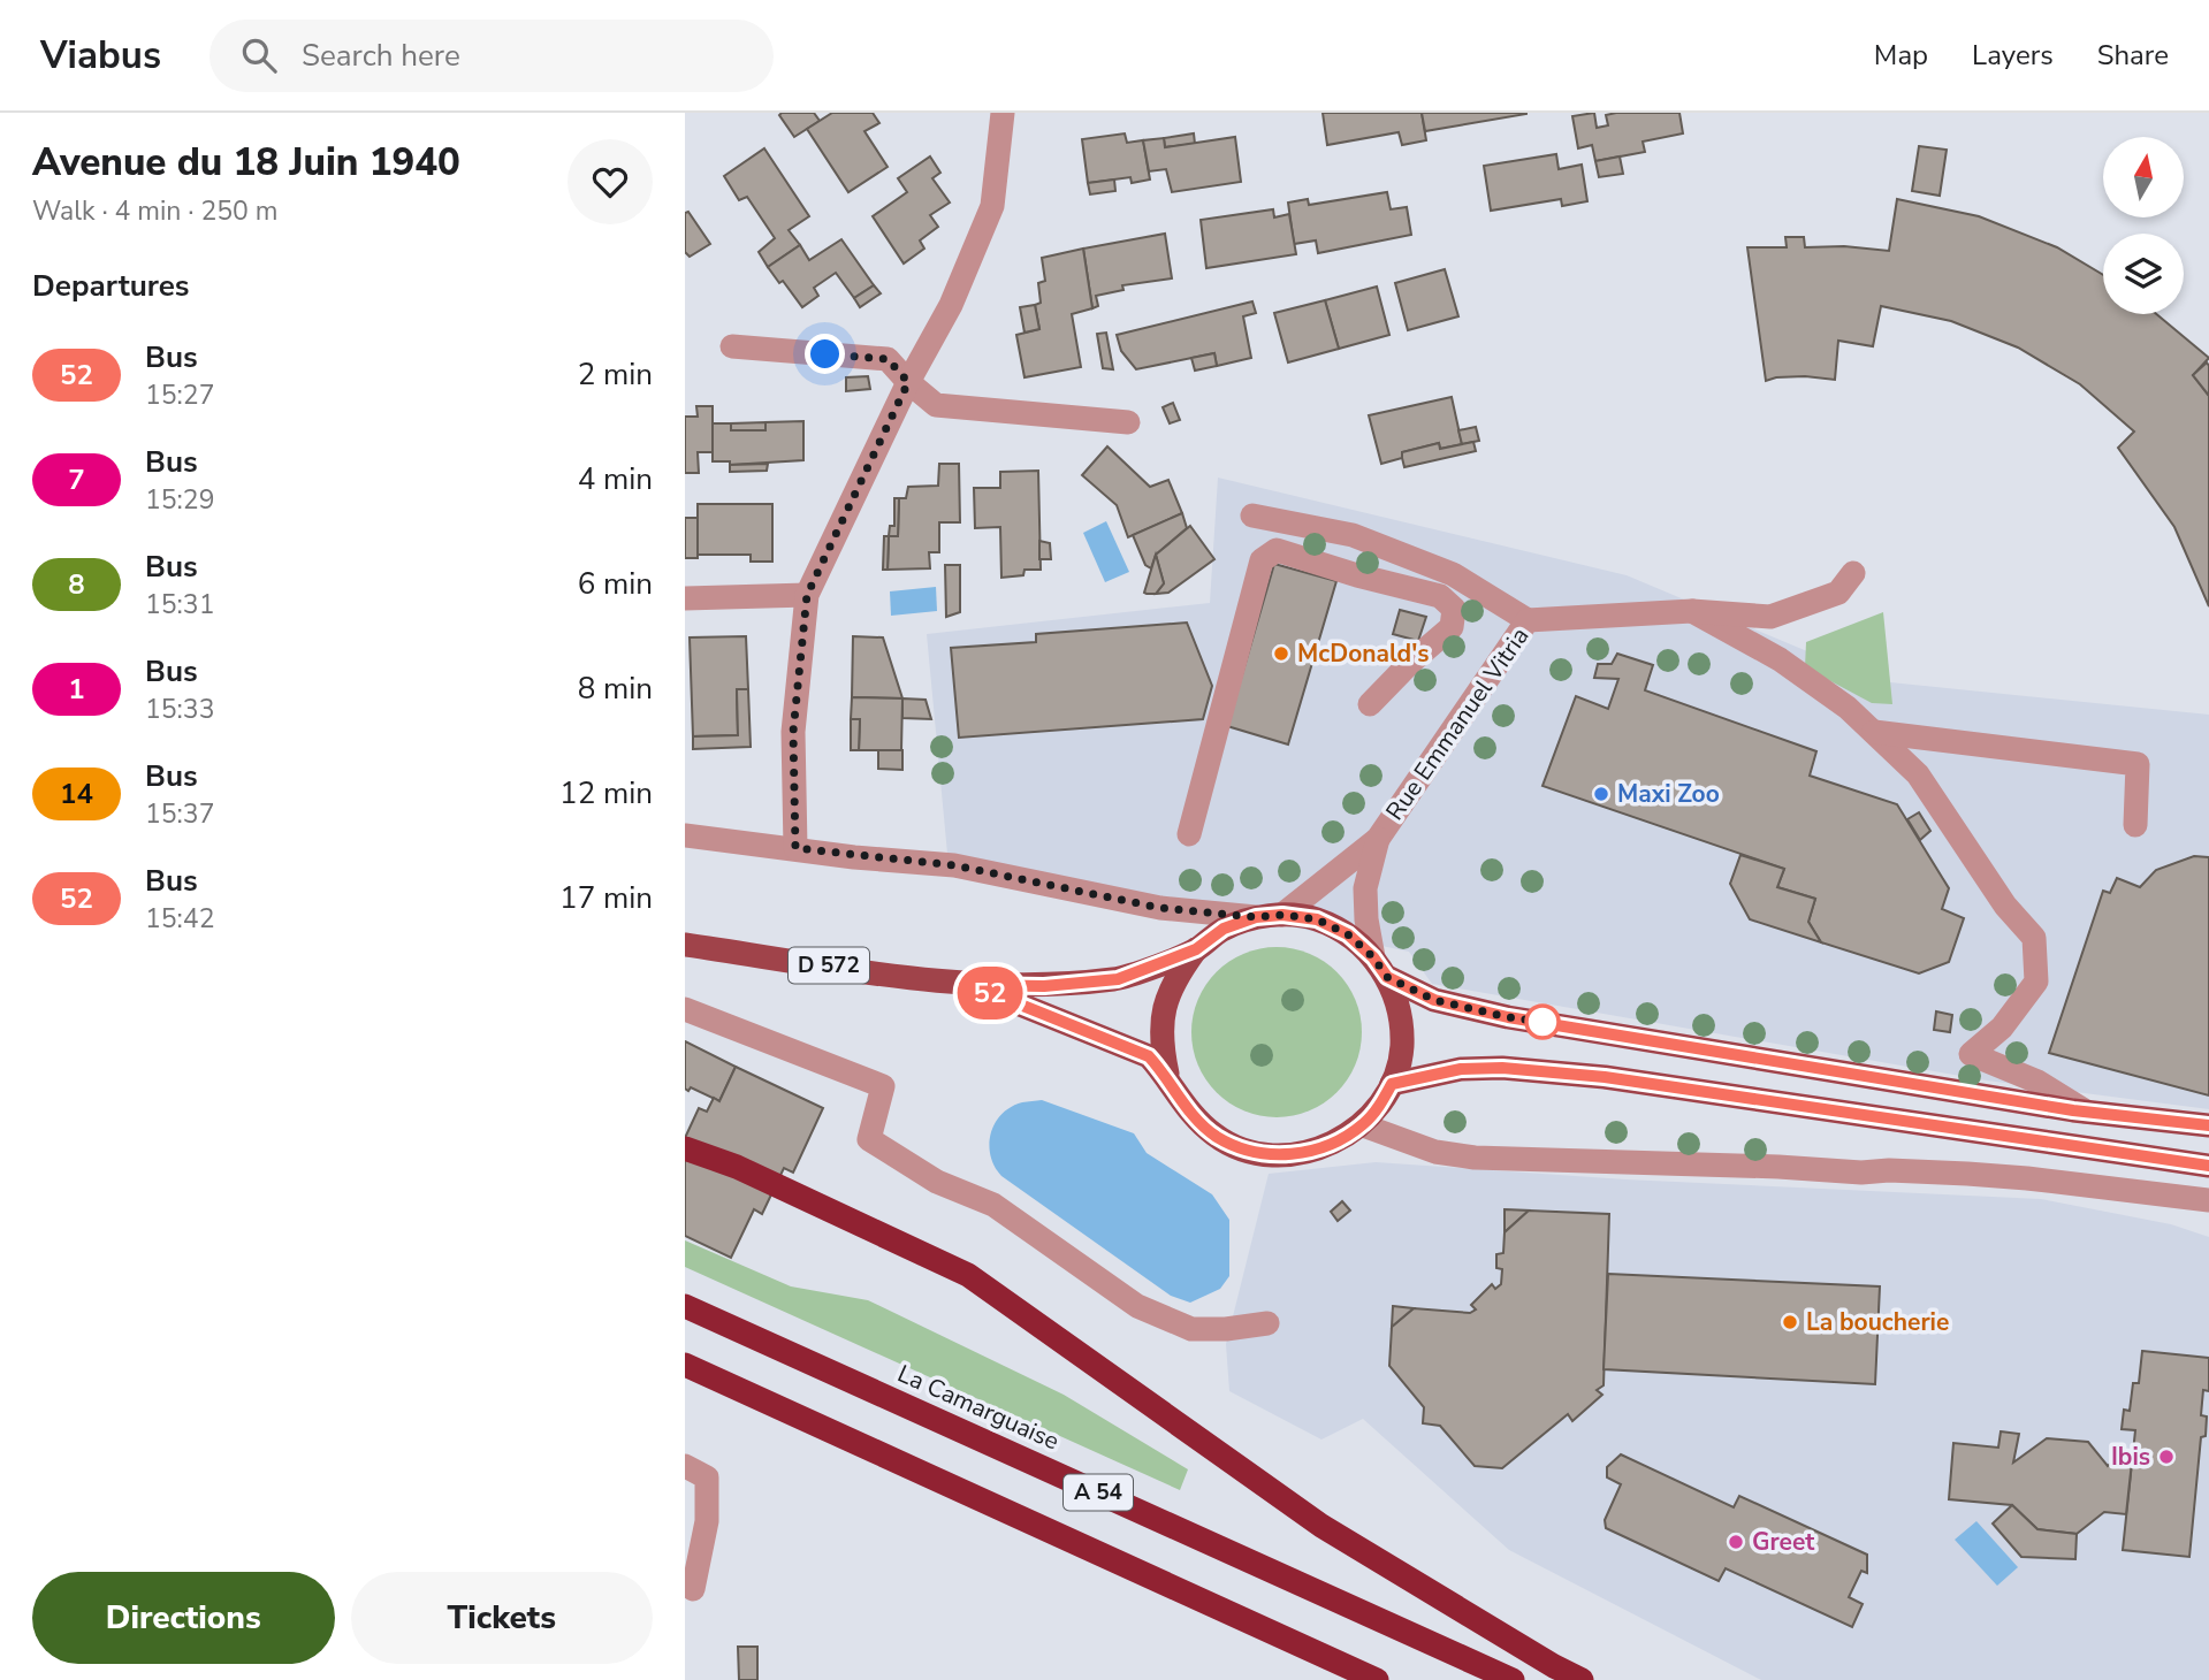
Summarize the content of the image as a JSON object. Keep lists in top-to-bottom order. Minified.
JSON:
{"streets":{"highway":["La Camarguaise","A 54"],"main road":["D 572"],"street":["Rue Emmanuel Vitria"]},"places":["McDonald's","Maxi Zoo","La boucherie","Ibis","Greet"],"lines":["bus line 52"],"north":"top","page":{"header":"Viabus","search":"Search here","nav":["Map","Layers","Share"],"heading":[["Avenue du 18 Juin 1940","Walk · 4 min · 250 m"],"Departures"],"on_map":"52","list":[{"mark":"52","name":"Bus","note":"15:27","value":"2 min"},{"mark":"7","name":"Bus","note":"15:29","value":"4 min"},{"mark":"8","name":"Bus","note":"15:31","value":"6 min"},{"mark":"1","name":"Bus","note":"15:33","value":"8 min"},{"mark":"14","name":"Bus","note":"15:37","value":"12 min"},{"mark":"52","name":"Bus","note":"15:42","value":"17 min"}],"buttons":["Directions","Tickets"]}}
